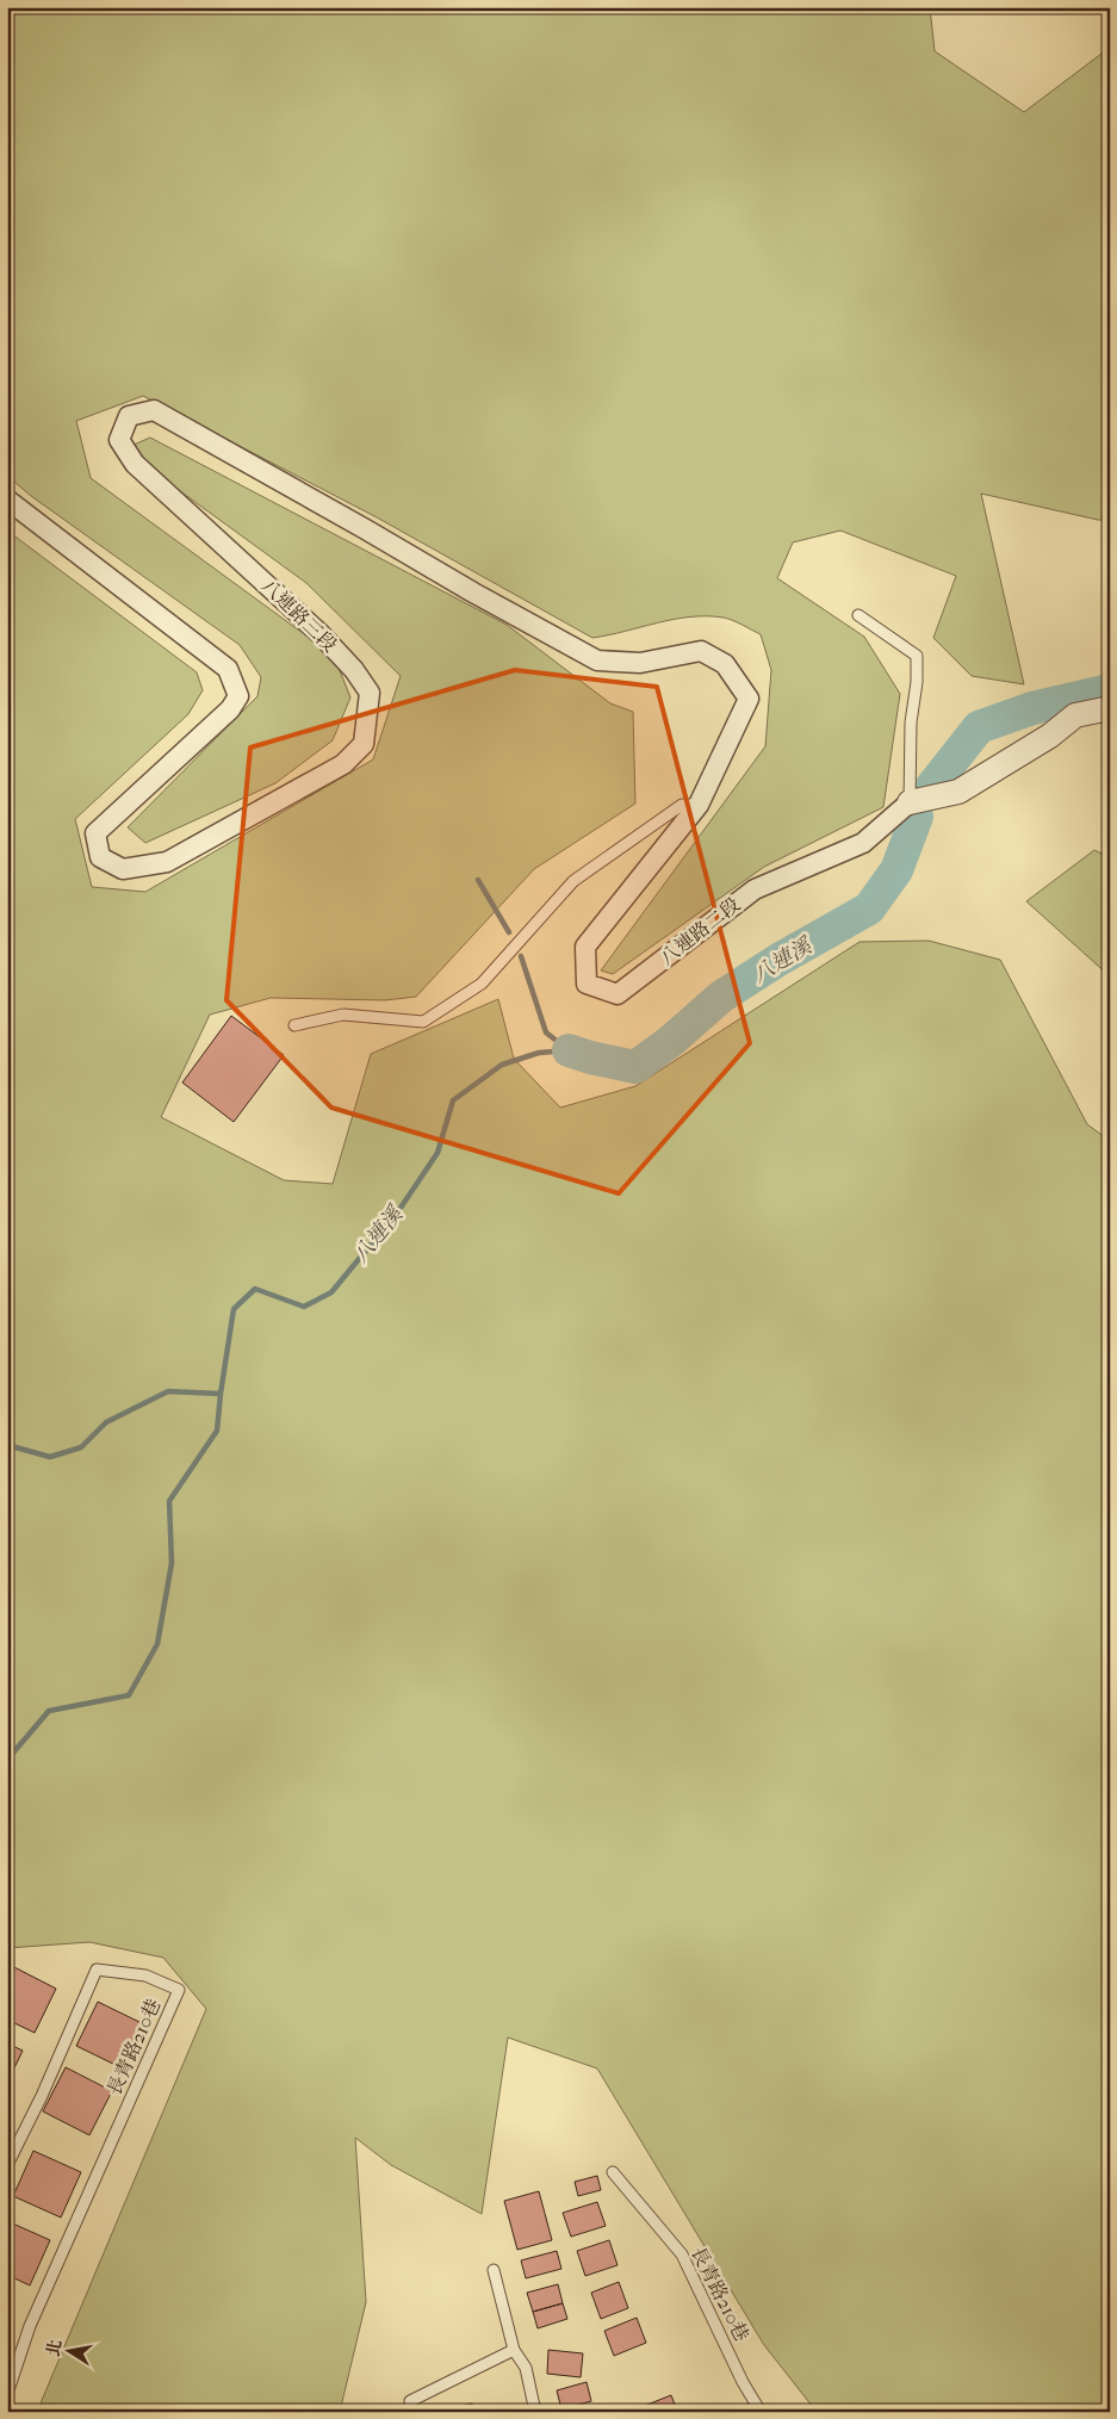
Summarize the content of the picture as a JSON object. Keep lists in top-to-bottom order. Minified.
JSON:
{"streets":{"street":["八連路三段","八連路二段"],"lane":["長青路210巷"]},"crossings":[["八連路三段","八連路二段"]],"water":["八連溪"],"north":"left"}
